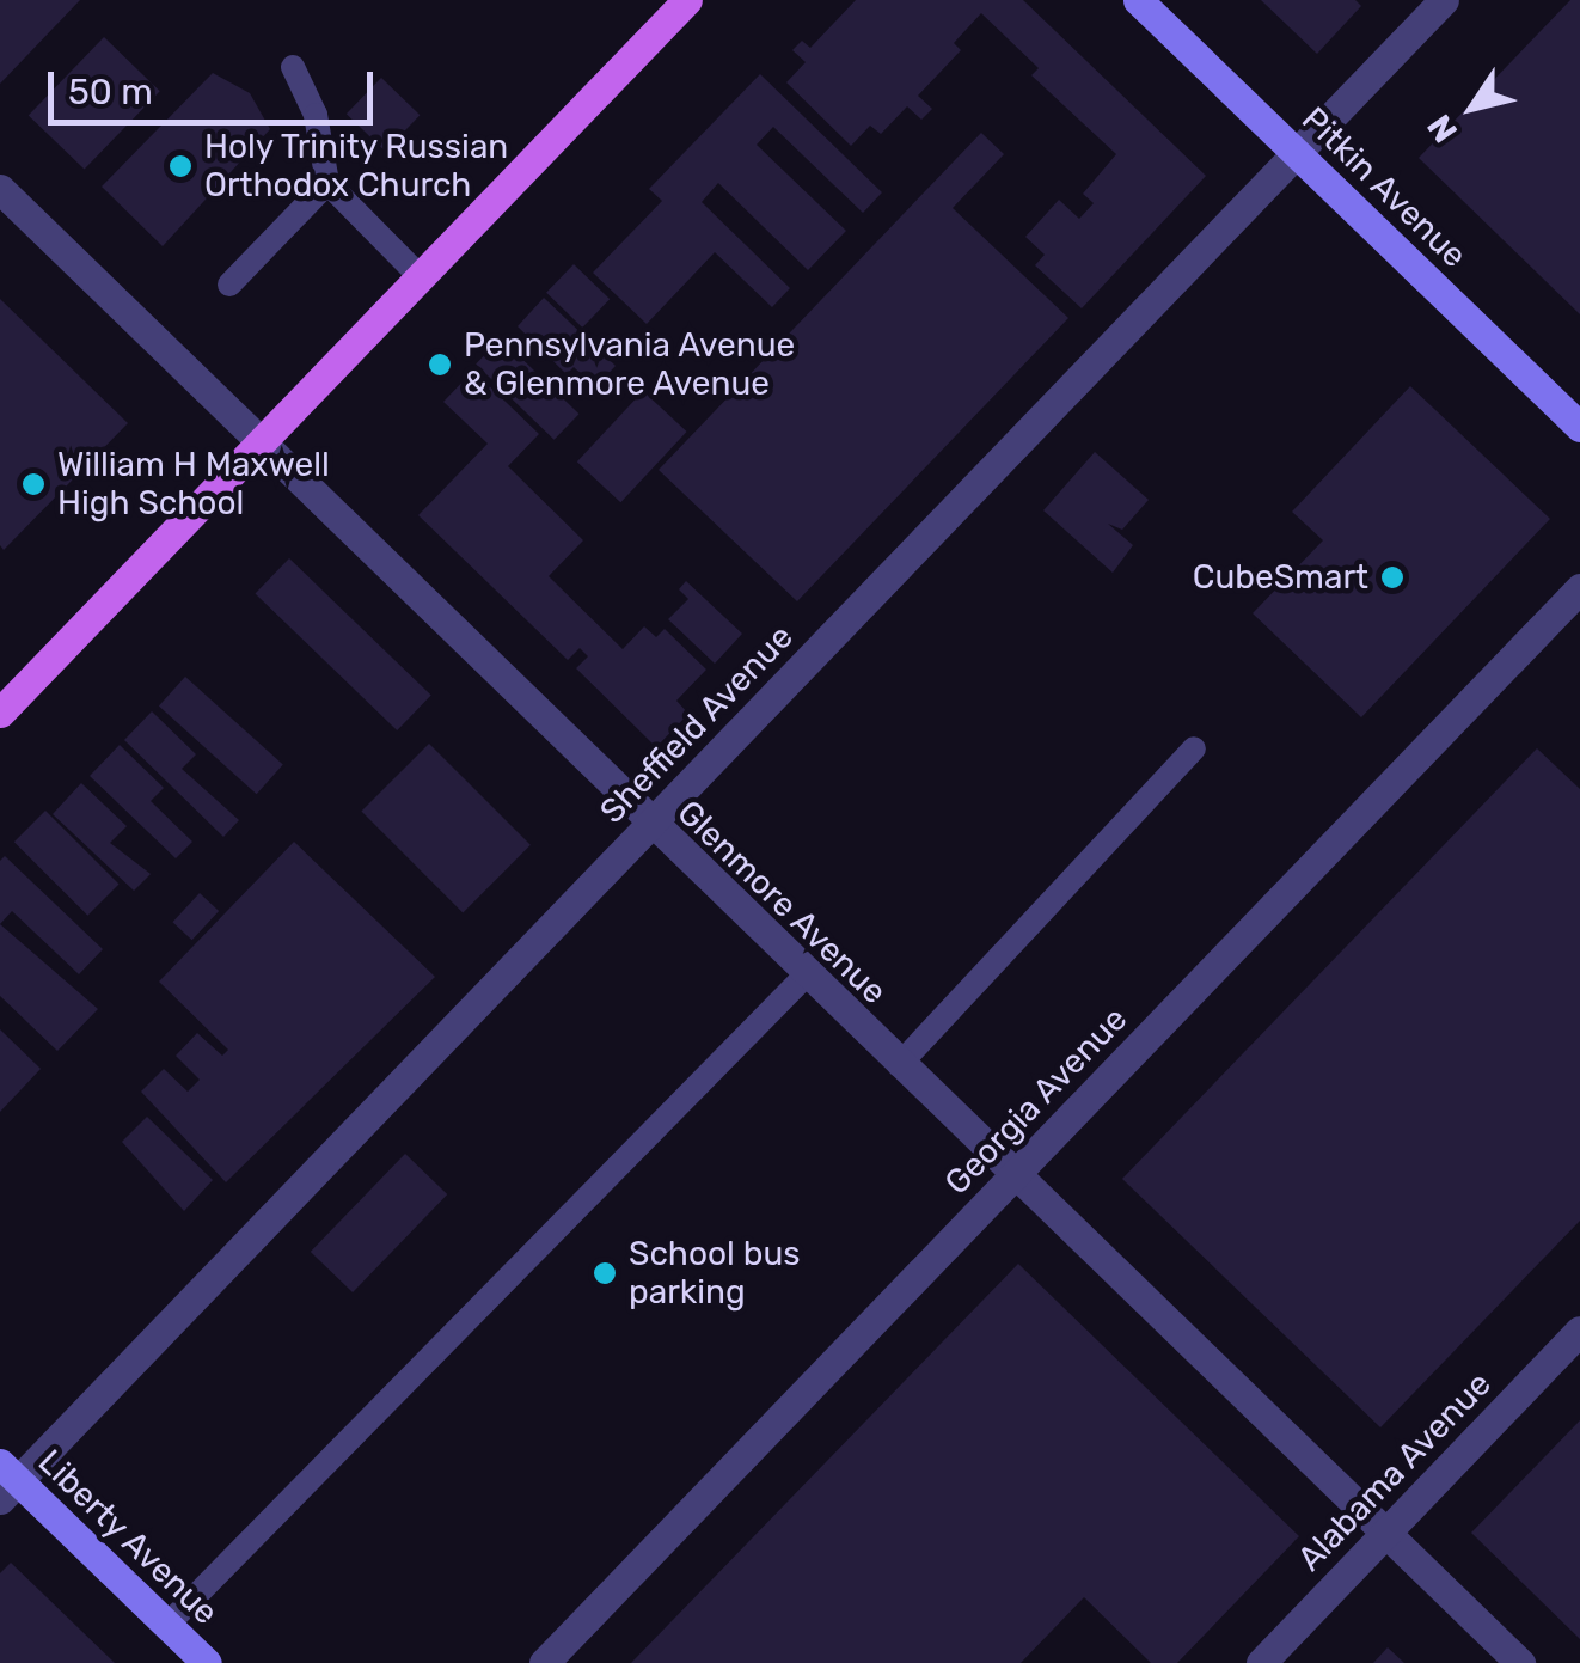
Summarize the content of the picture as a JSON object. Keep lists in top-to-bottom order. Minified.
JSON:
{"streets":{"street":["Pitkin Avenue","Sheffield Avenue","Glenmore Avenue","Georgia Avenue","Alabama Avenue","Liberty Avenue"]},"crossings":[["Pitkin Avenue","Sheffield Avenue"],["Sheffield Avenue","Glenmore Avenue"],["Sheffield Avenue","Liberty Avenue"],["Glenmore Avenue","Georgia Avenue"],["Glenmore Avenue","Alabama Avenue"]],"places":["Holy Trinity Russian Orthodox Church","Pennsylvania Avenue & Glenmore Avenue","William H Maxwell High School","CubeSmart","School bus parking"],"scale_bar":"50 m","north":"bottom left"}
